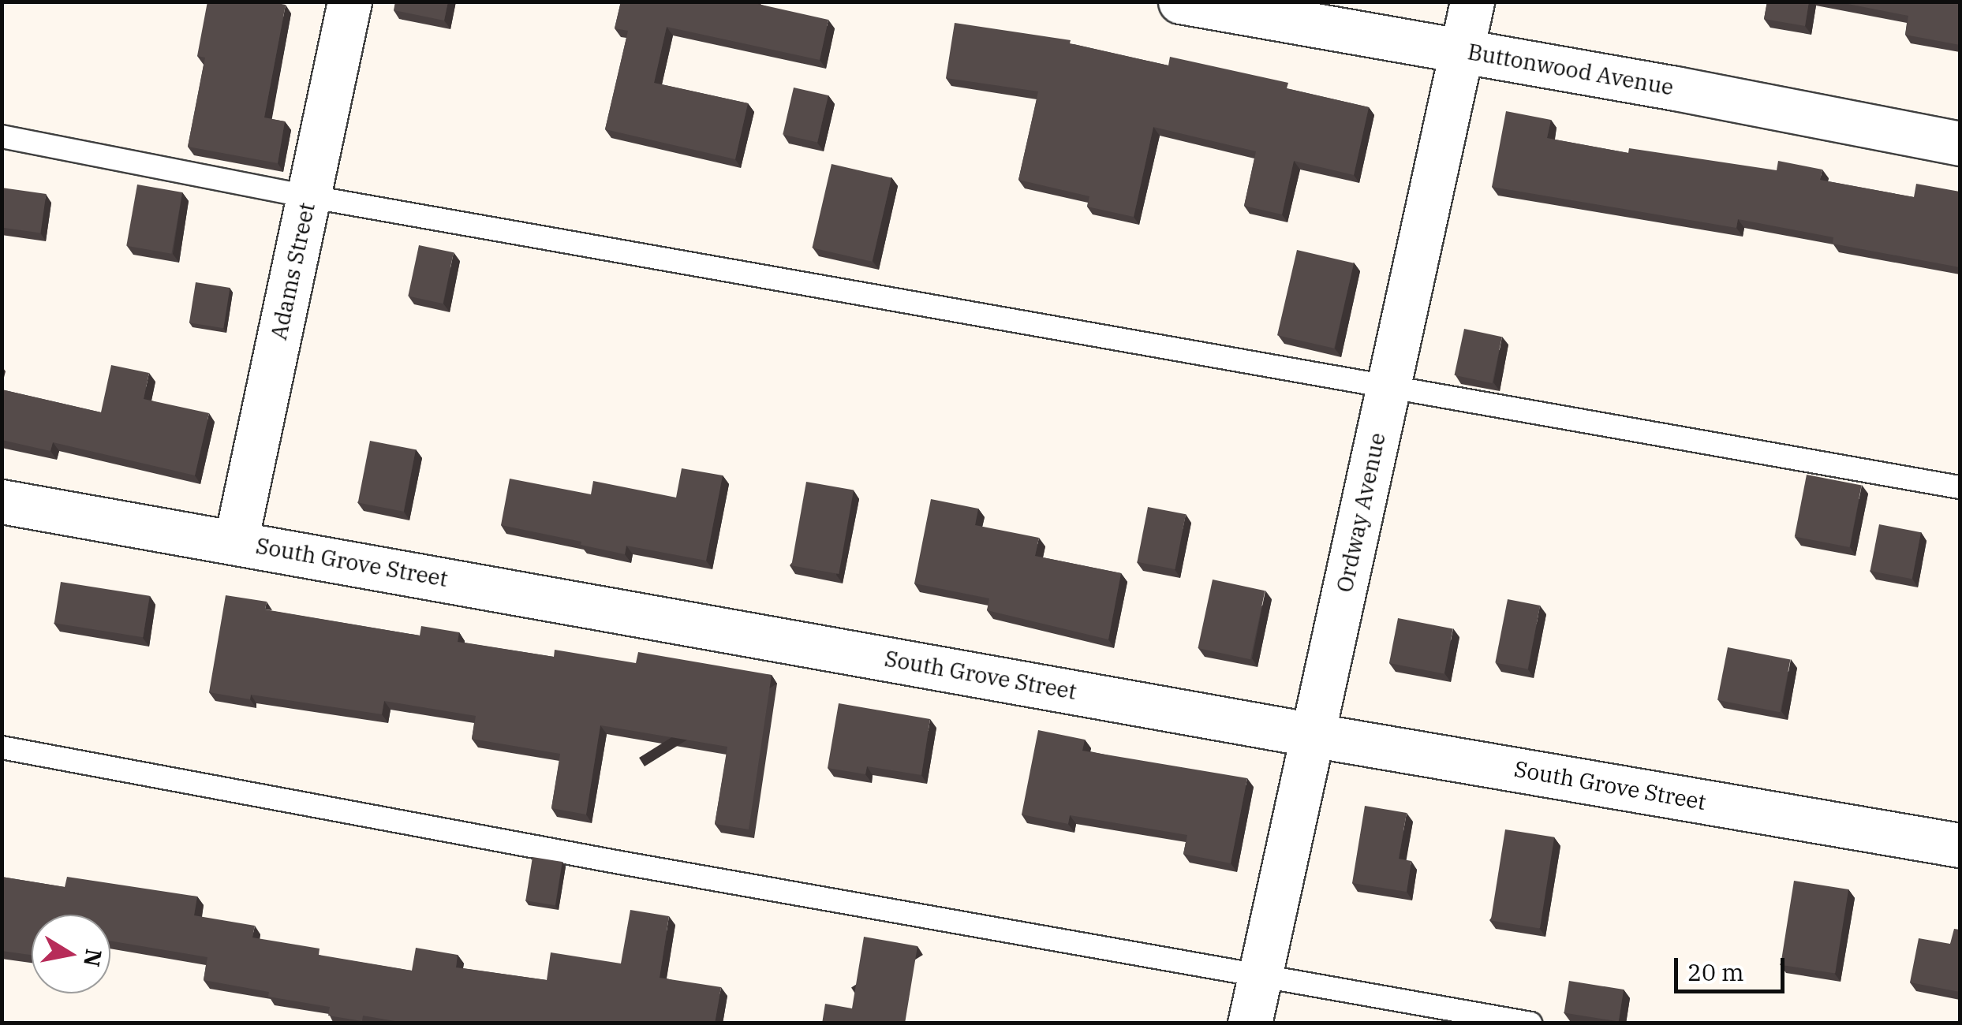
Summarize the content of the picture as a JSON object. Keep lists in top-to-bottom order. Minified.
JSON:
{"streets":{"street":["Buttonwood Avenue","Adams Street","Ordway Avenue","South Grove Street"]},"crossings":[["Buttonwood Avenue","Ordway Avenue"],["Adams Street","South Grove Street"],["Ordway Avenue","South Grove Street"]],"scale_bar":"20 m","north":"right"}
